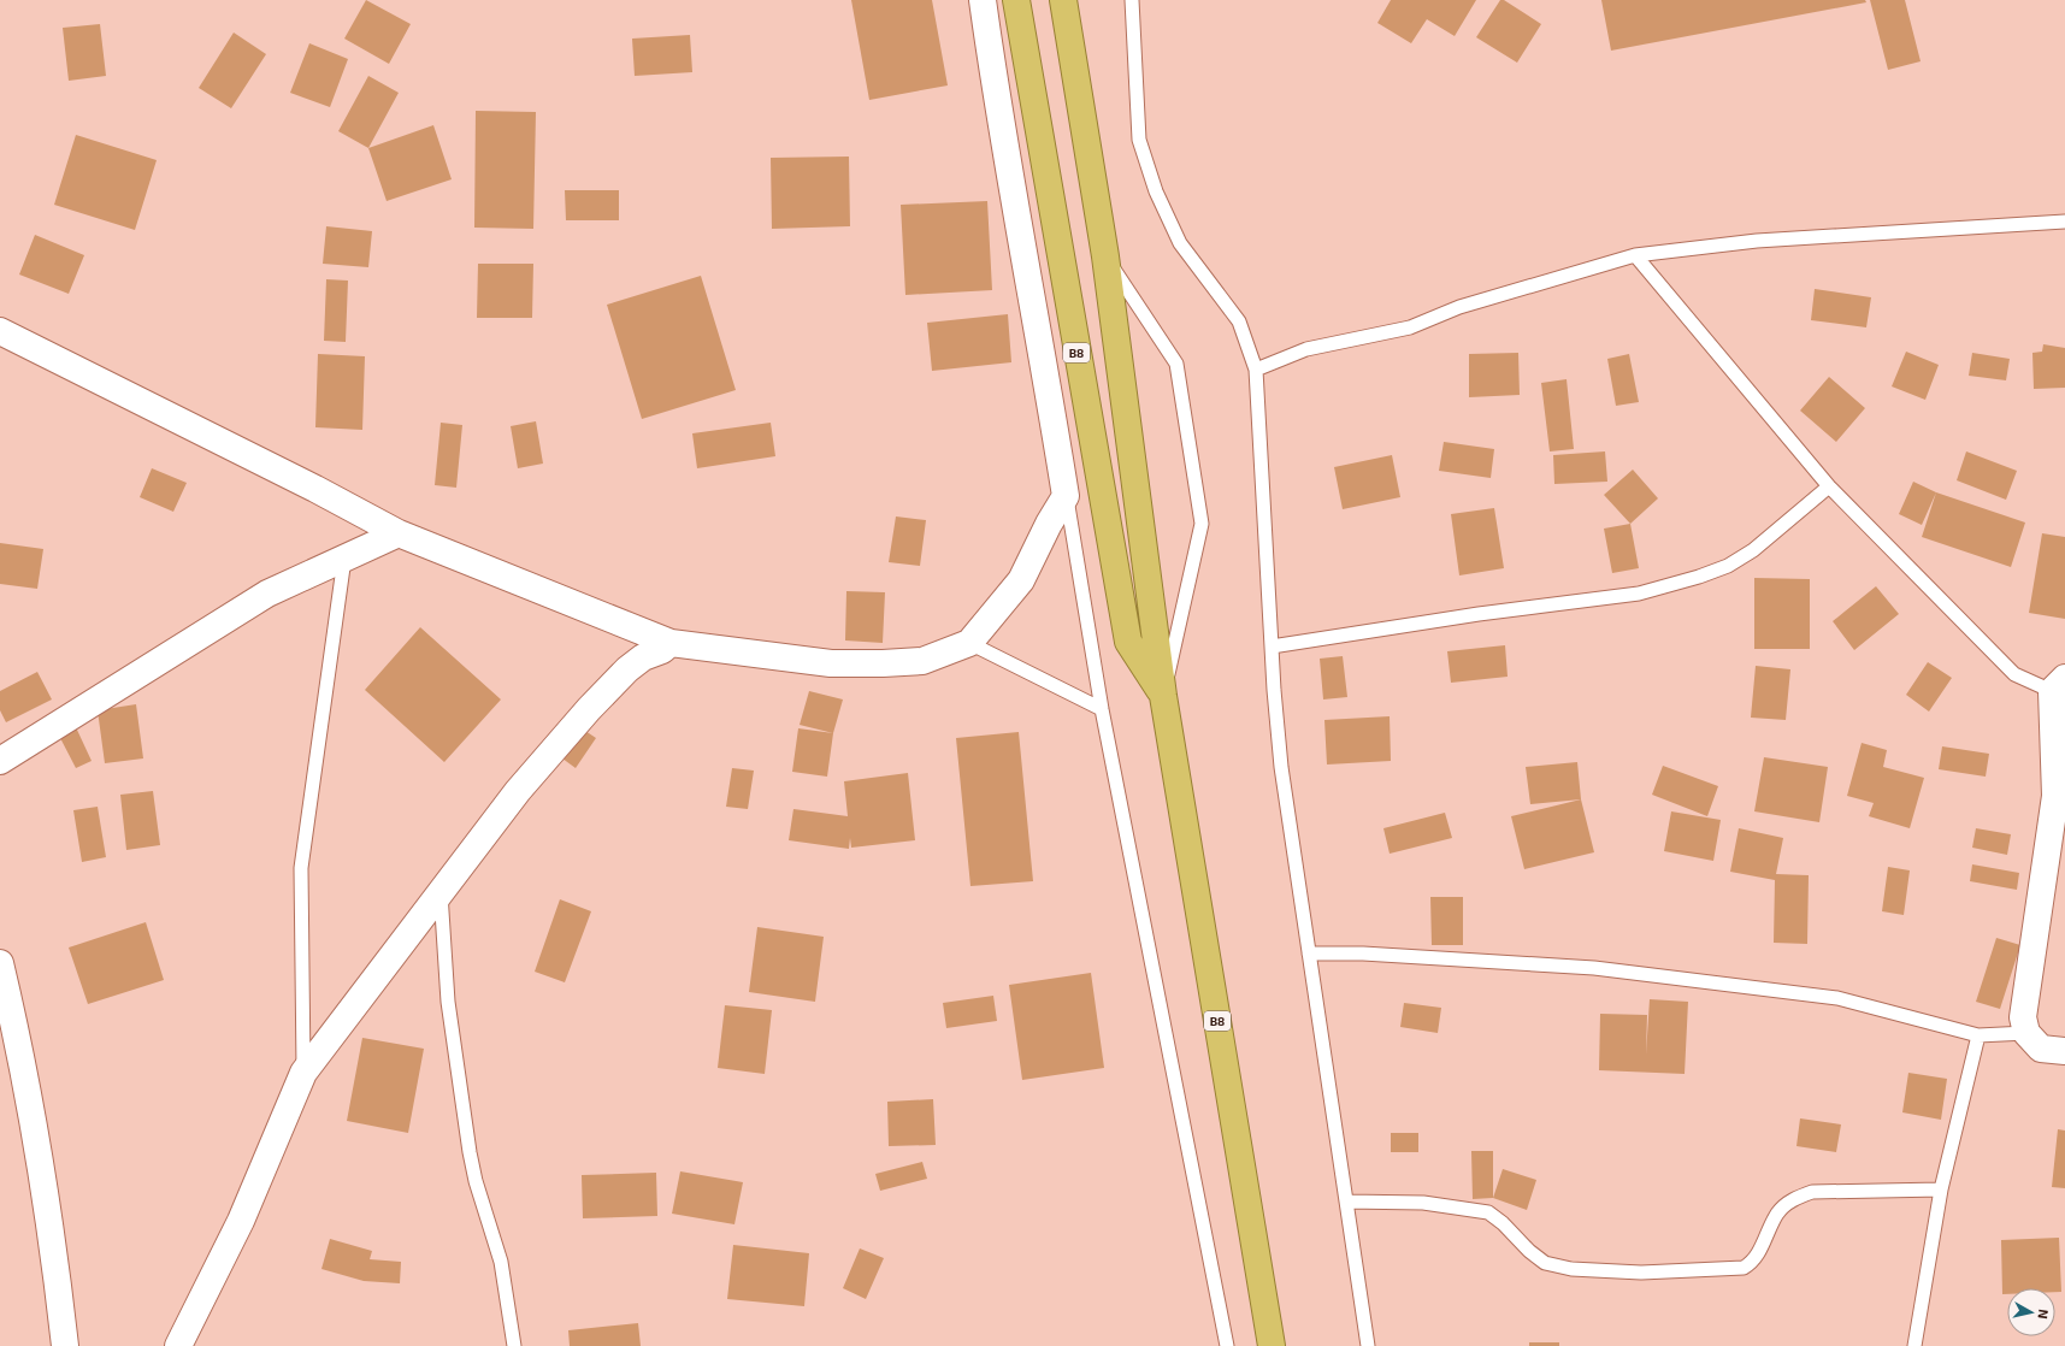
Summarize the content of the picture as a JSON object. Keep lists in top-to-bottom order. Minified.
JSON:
{"streets":{"highway":["B8"]},"north":"right"}
